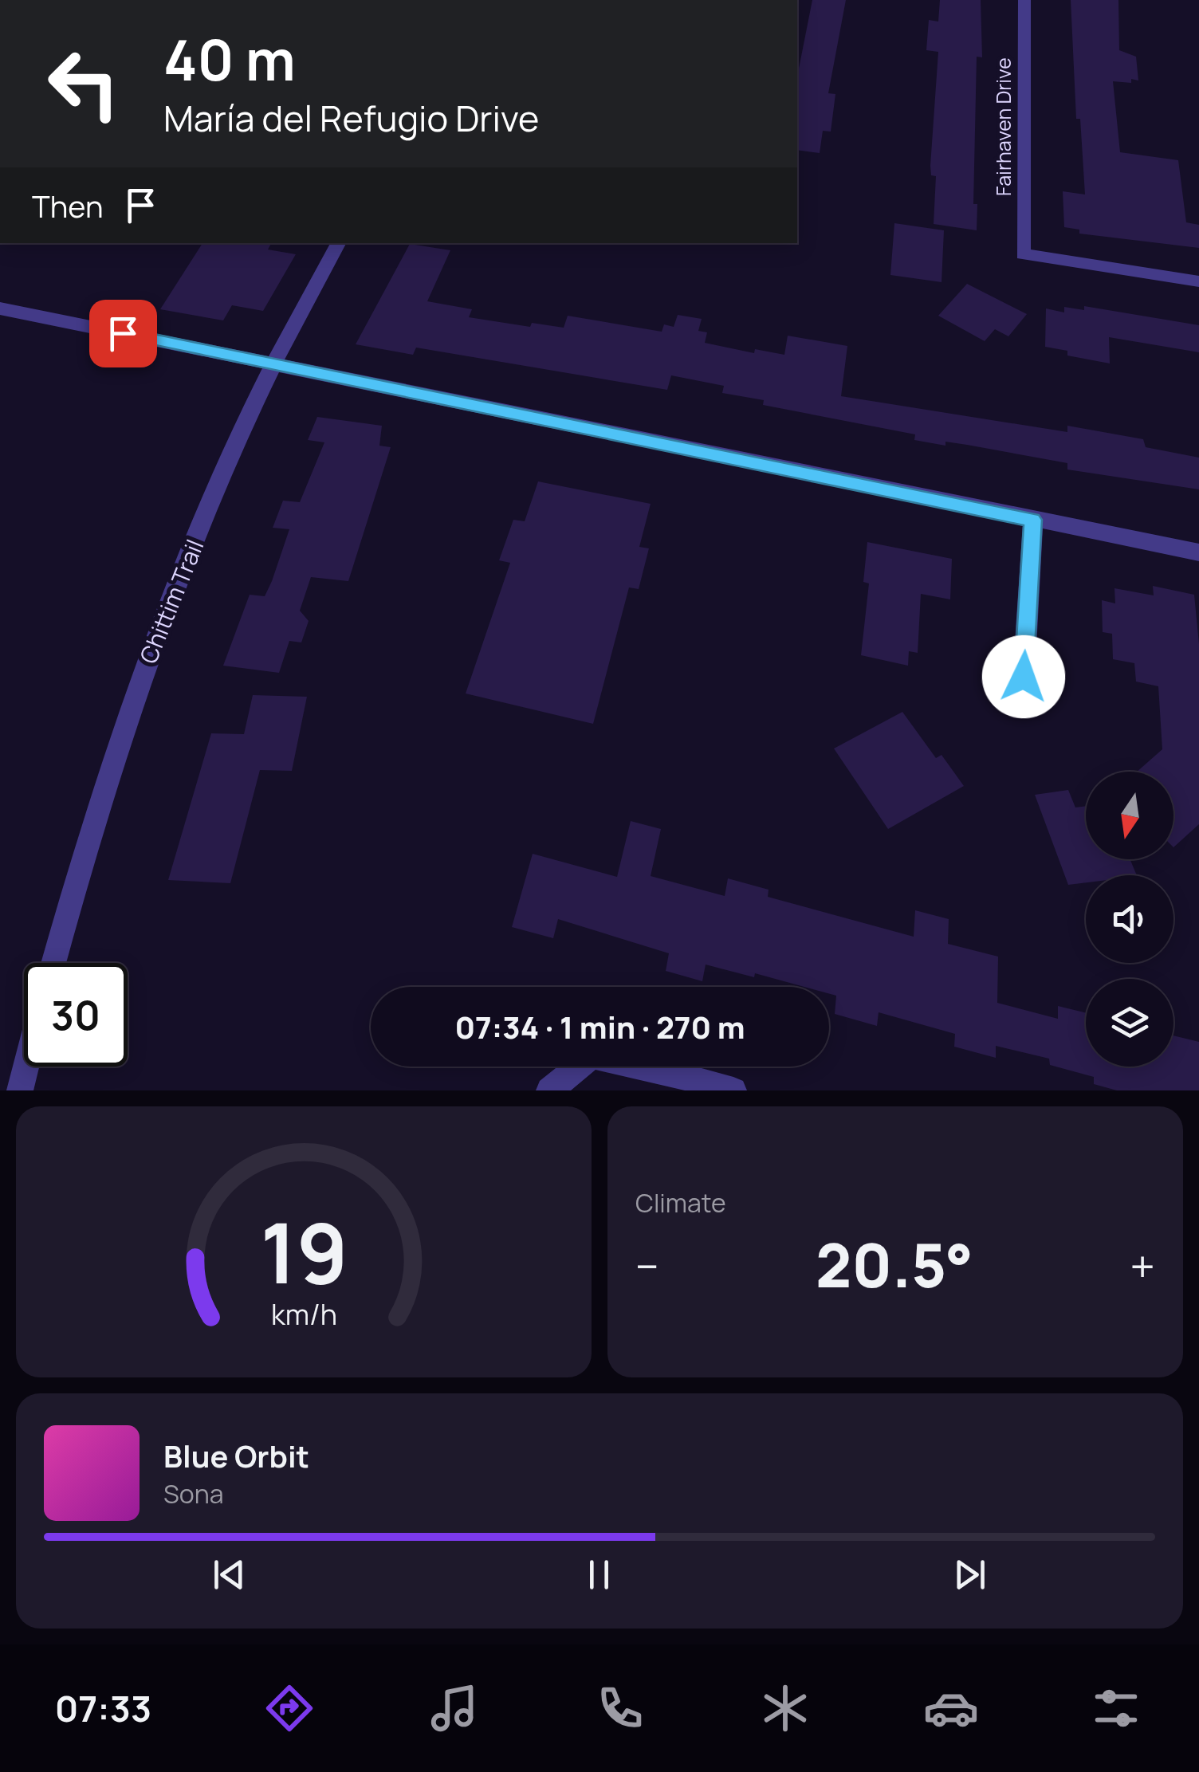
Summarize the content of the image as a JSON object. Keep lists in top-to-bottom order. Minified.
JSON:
{"streets":{"street":["Fairhaven Drive","Chittim Trail"]},"north":"bottom","page":{"turn":["40 m","María del Refugio Drive"],"then":"Then","limit":"30","trip":"07:34 · 1 min · 270 m","tile":"Climate","heat":["−","20.5°","+"],"song":["Blue Orbit","Sona"],"tabs":"07:33","gauge":["19","km/h"]}}
